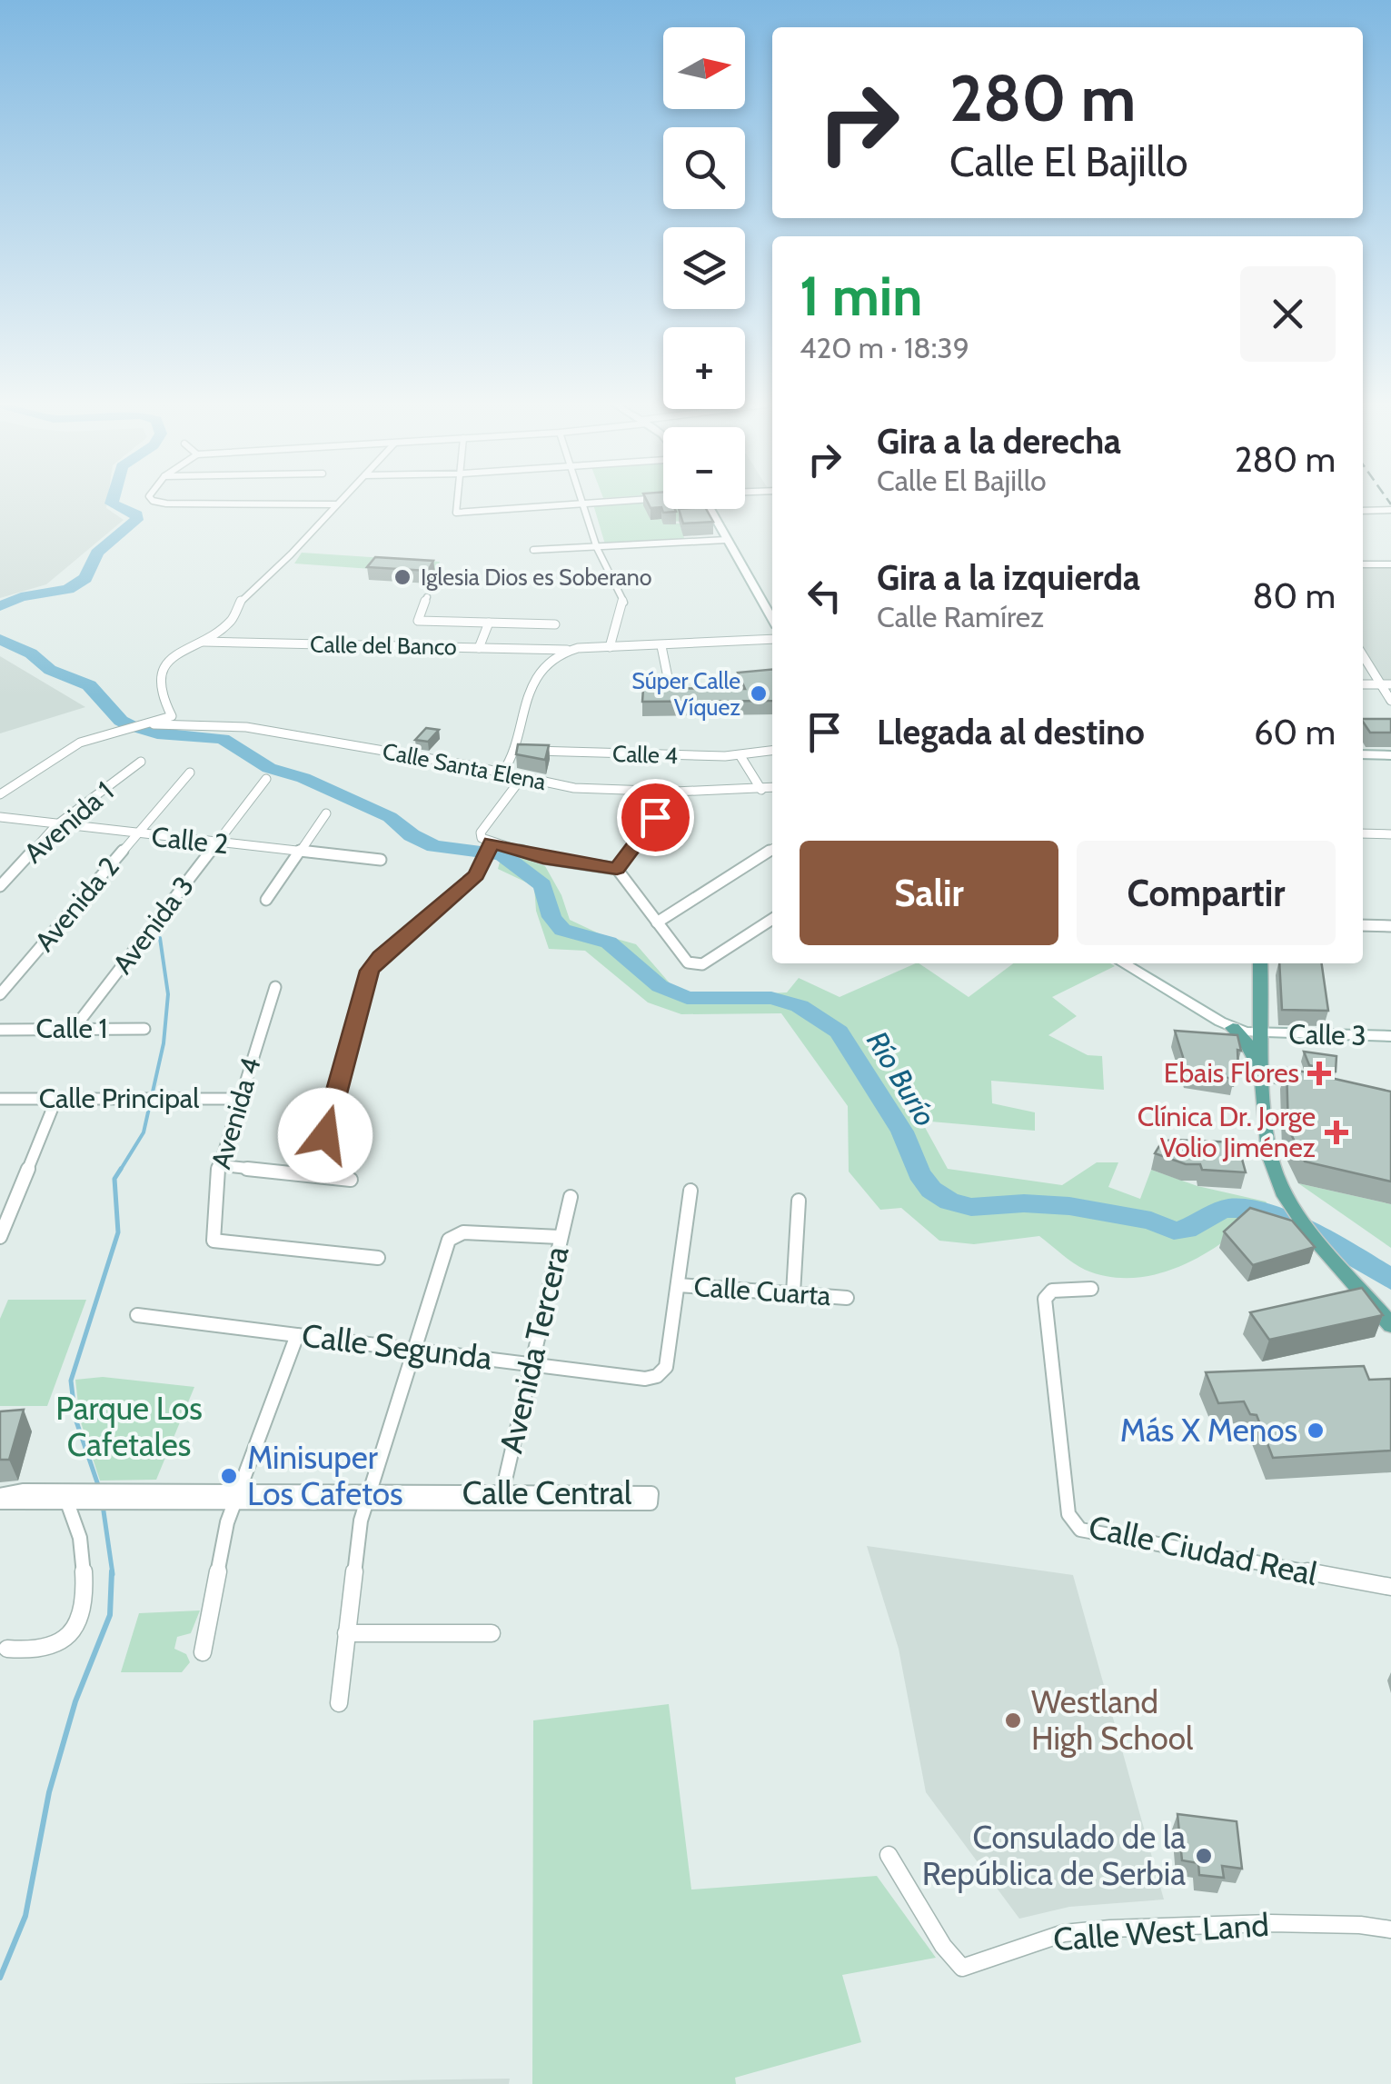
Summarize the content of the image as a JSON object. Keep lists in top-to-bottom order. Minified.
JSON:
{"streets":{"main road":["Calle 3"],"street":["Calle del Banco","Calle 4","Calle Santa Elena","Avenida 1","Calle 2","Avenida 2","Avenida 3","Calle 1","Calle Principal","Avenida 4","Calle Cuarta","Calle Segunda","Avenida Tercera","Calle Central","Calle Ciudad Real","Calle West Land"]},"crossings":[["Avenida 1","Calle 2"],["Calle 2","Avenida 2"],["Calle 2","Avenida 3"],["Avenida 3","Calle 1"],["Calle Principal","Avenida 4"],["Calle Cuarta","Calle Segunda"],["Calle Segunda","Avenida Tercera"],["Avenida Tercera","Calle Central"]],"water":["Río Burío"],"parks":["Parque Los Cafetales"],"places":{"other":["Iglesia Dios es Soberano","Súper Calle Víquez","Más X Menos","Minisuper Los Cafetos","Westland High School","Consulado de la República de Serbia"],"health":["Ebais Flores","Clínica Dr. Jorge Volio Jiménez"]},"north":"right","page":{"map_buttons":["+","−"],"turn":["280 m","Calle El Bajillo"],"heading":["1 min","420 m · 18:39"],"list":[{"name":"Gira a la derecha","note":"Calle El Bajillo","value":"280 m"},{"name":"Gira a la izquierda","note":"Calle Ramírez","value":"80 m"},{"name":"Llegada al destino","value":"60 m"}],"buttons":["Salir","Compartir"]}}
